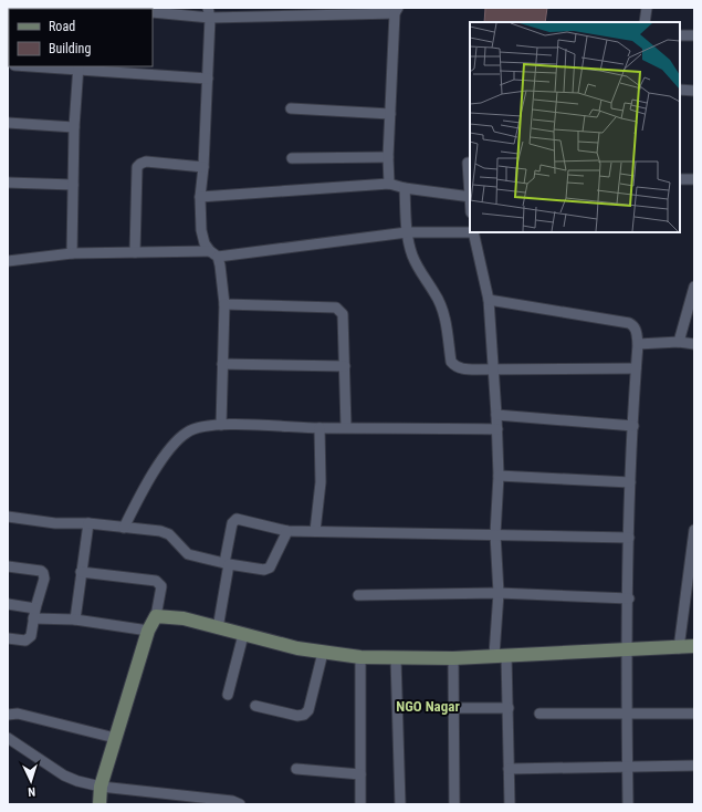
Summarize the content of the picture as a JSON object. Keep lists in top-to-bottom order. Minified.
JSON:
{"districts":["NGO Nagar"],"legend":["Road","Building"],"north":"bottom"}
